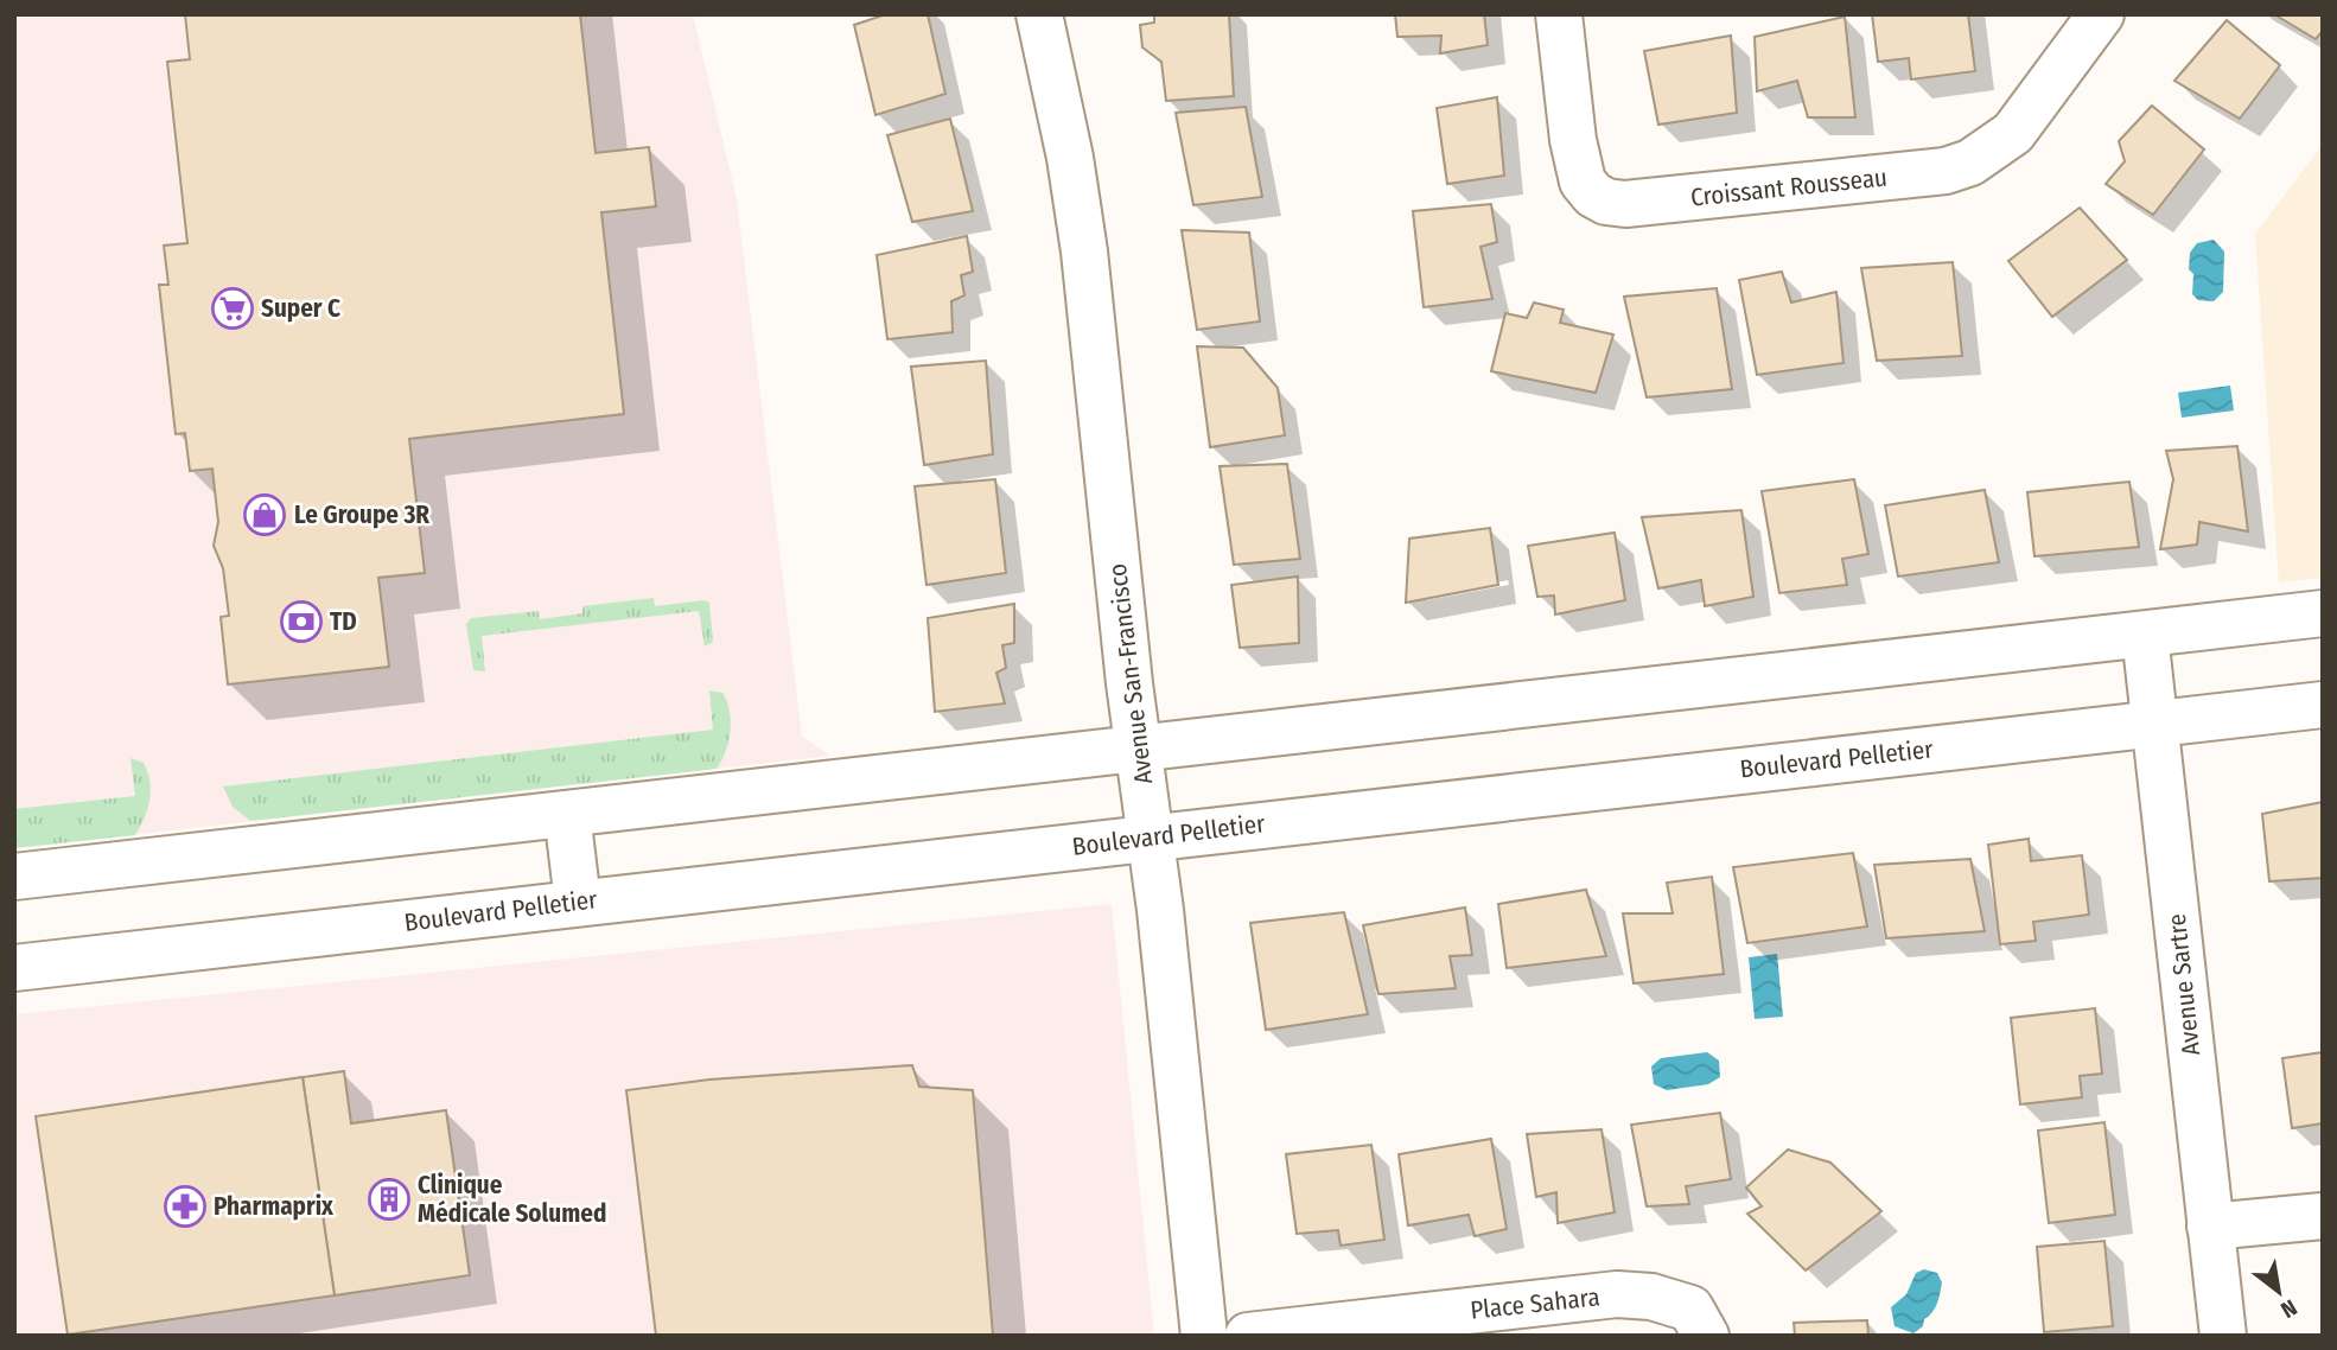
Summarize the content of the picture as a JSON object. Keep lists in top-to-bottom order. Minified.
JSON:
{"streets":{"street":["Croissant Rousseau","Avenue San-Francisco","Boulevard Pelletier","Avenue Sartre","Place Sahara"]},"crossings":[["Avenue San-Francisco","Boulevard Pelletier"],["Boulevard Pelletier","Avenue Sartre"]],"places":{"supermarket":["Super C"],"shop":["Le Groupe 3R"],"bank":["TD"],"building":["Clinique Médicale Solumed"],"pharmacy":["Pharmaprix"]},"north":"bottom right"}
